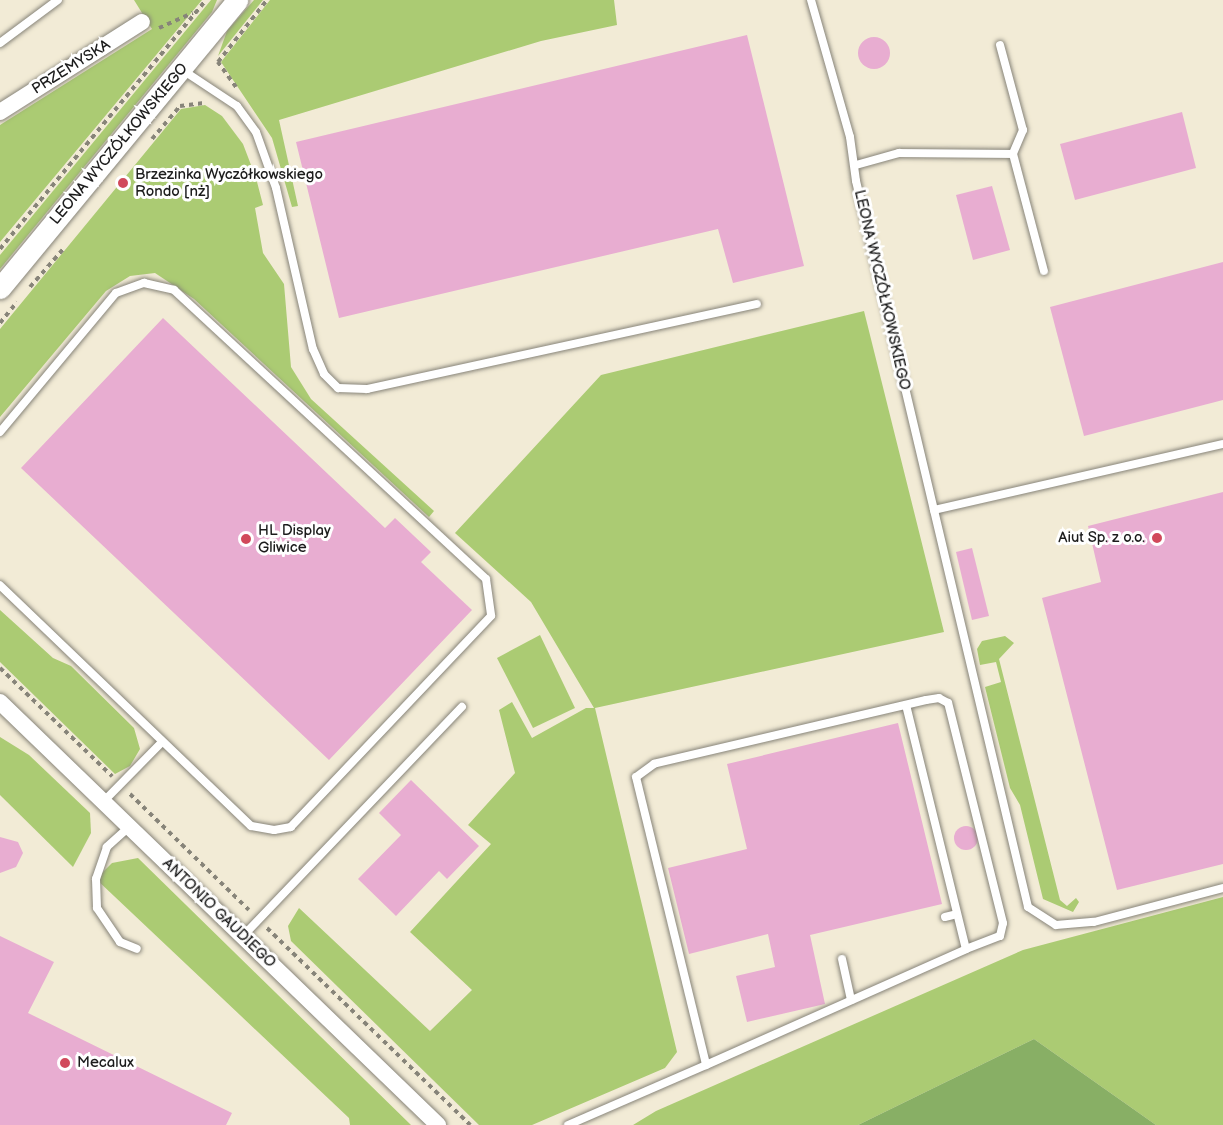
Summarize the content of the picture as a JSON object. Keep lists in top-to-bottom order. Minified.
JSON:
{"streets":{"street":["PRZEMYSKA","LEONA WYCZÓŁKOWSKIEGO","ANTONIO GAUDIEGO"]},"places":["Brzezinka Wyczółkowskiego Rondo [nż]","Aiut Sp. z o.o.","HL Display Gliwice","Mecalux"]}
